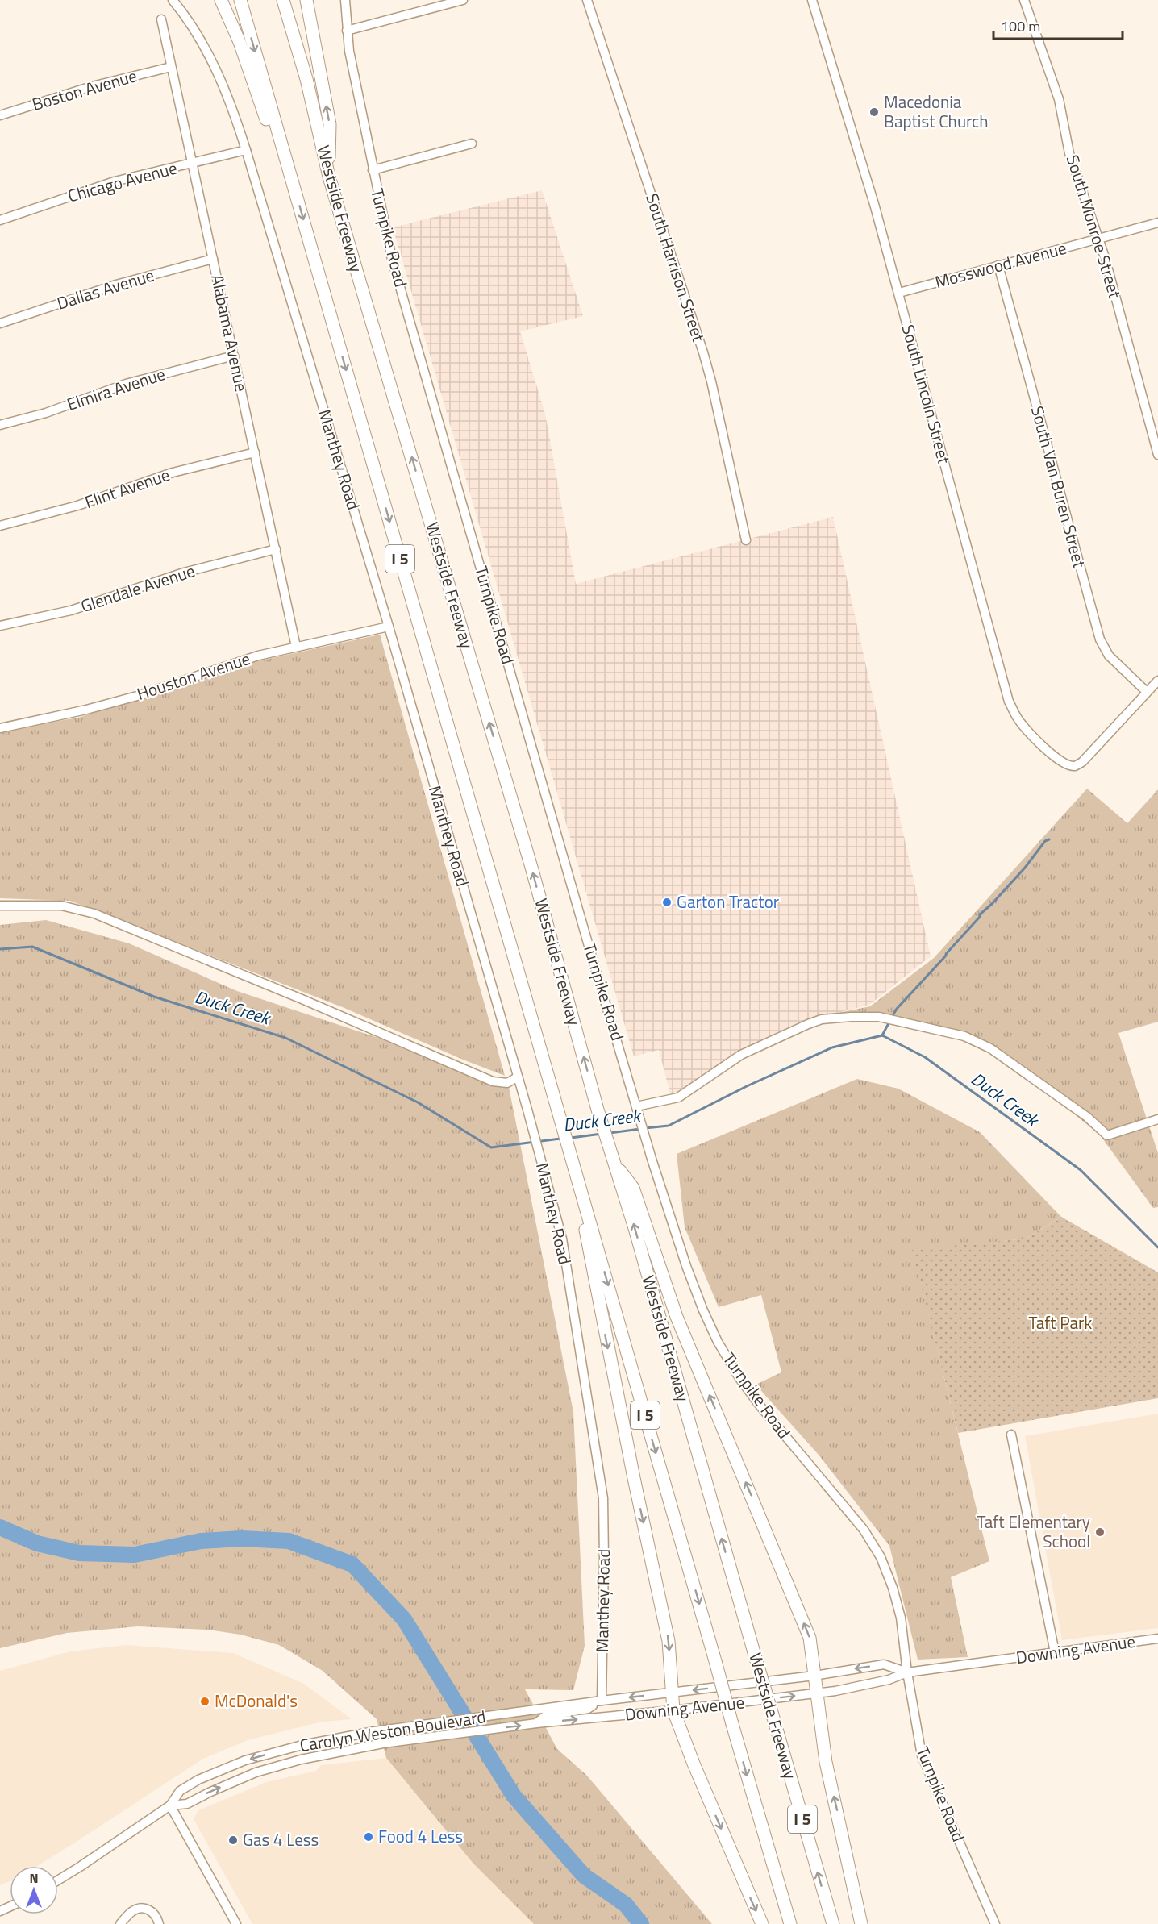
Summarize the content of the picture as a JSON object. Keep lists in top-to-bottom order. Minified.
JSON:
{"streets":{"highway":["Westside Freeway","I 5"],"street":["Boston Avenue","Chicago Avenue","South Monroe Street","Turnpike Road","Mosswood Avenue","South Harrison Street","Dallas Avenue","Alabama Avenue","Elmira Avenue","South Lincoln Street","Manthey Road","South Van Buren Street","Flint Avenue","Glendale Avenue","Houston Avenue","Downing Avenue","Carolyn Weston Boulevard"]},"crossings":[["Boston Avenue","Alabama Avenue"],["Chicago Avenue","Alabama Avenue"],["Chicago Avenue","Manthey Road"],["South Monroe Street","Mosswood Avenue"],["Turnpike Road","Downing Avenue"],["Mosswood Avenue","South Lincoln Street"],["Mosswood Avenue","South Van Buren Street"],["Dallas Avenue","Alabama Avenue"],["Alabama Avenue","Elmira Avenue"],["Alabama Avenue","Flint Avenue"],["Alabama Avenue","Glendale Avenue"],["Alabama Avenue","Houston Avenue"],["South Lincoln Street","South Van Buren Street"],["Manthey Road","Houston Avenue"],["Manthey Road","Downing Avenue"],["Manthey Road","Carolyn Weston Boulevard"],["Downing Avenue","Carolyn Weston Boulevard"]],"water":["Duck Creek"],"parks":["Taft Park"],"places":["Macedonia Baptist Church","Garton Tractor","Taft Elementary School","McDonald's","Food 4 Less","Gas 4 Less"],"scale_bar":"100 m","north":"top"}
